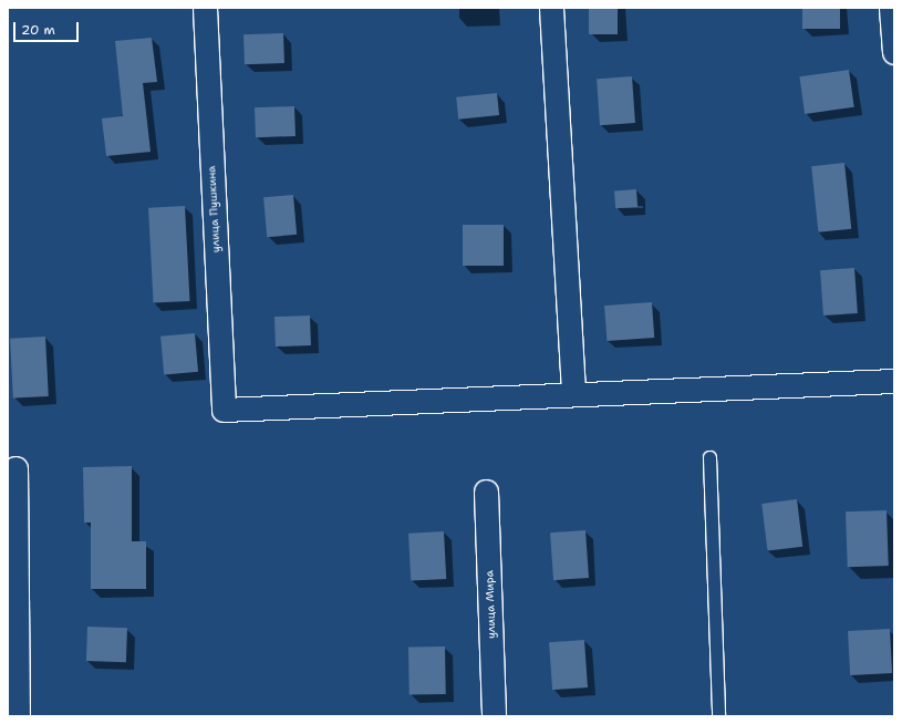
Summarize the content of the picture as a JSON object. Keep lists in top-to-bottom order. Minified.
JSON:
{"streets":{"street":["улица Пушкина","улица Мира"]},"scale_bar":"20 m"}
